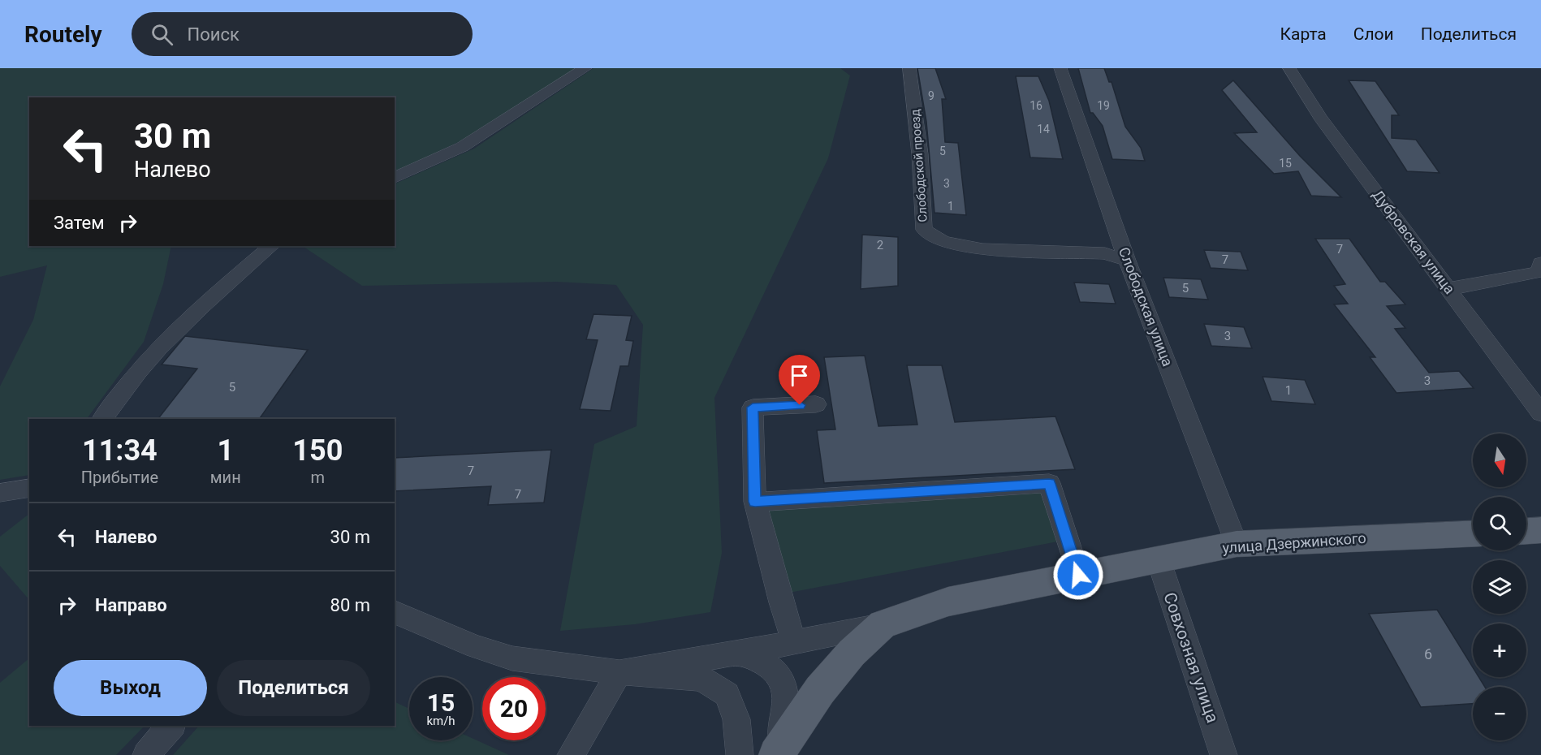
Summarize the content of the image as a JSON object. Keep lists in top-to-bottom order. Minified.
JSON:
{"streets":{"main road":["улица Дзержинского"],"street":["Слободской проезд","Дубровская улица","Слободская улица","Совхозная улица"]},"crossings":[["Слободской проезд","Слободская улица"],["Слободская улица","улица Дзержинского"],["улица Дзержинского","Совхозная улица"]],"house_numbers":["9","16","19","14","5","15","3","1","2","7","7","5","3","3","5","1","7","7","6"],"north":"bottom","page":{"header":"Routely","search":"Поиск","nav":["Карта","Слои","Поделиться"],"turn":["30 m","Налево"],"then":"Затем","eta":["11:34","Прибытие","1","мин","150","m"],"map_buttons":["+","−"],"list":[{"name":"Налево","value":"30 m"},{"name":"Направо","value":"80 m"}],"buttons":["Выход","Поделиться"],"speed":"15 km/h","limit":"20"}}
